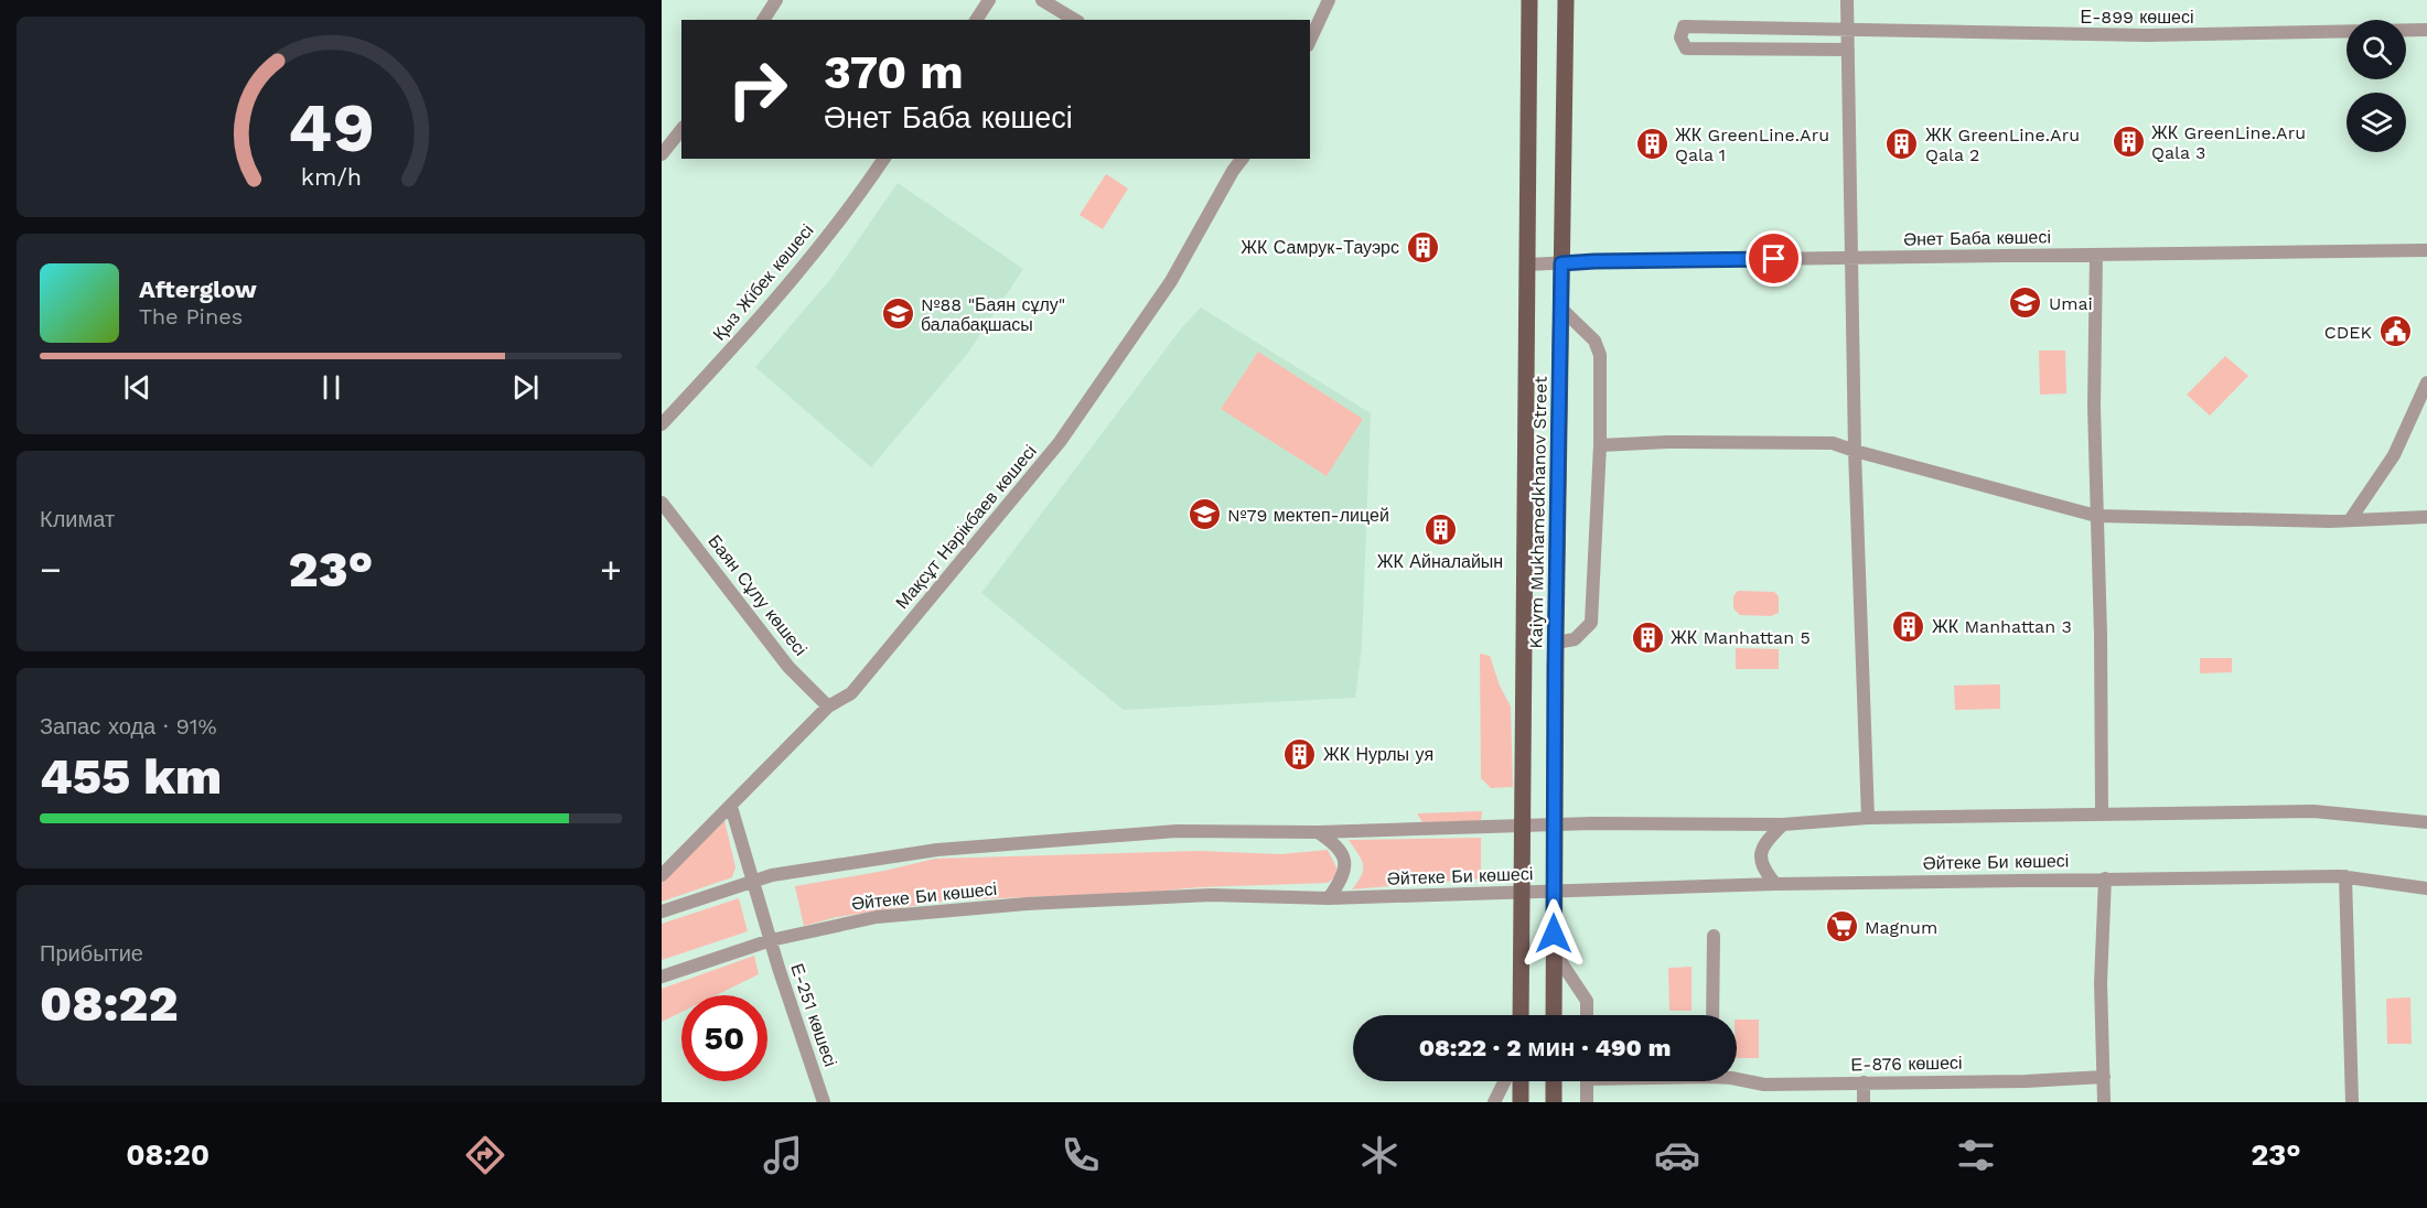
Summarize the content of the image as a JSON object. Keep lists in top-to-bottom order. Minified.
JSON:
{"streets":{"main road":["Kaiym Mukhamedkhanov Street"],"street":["Е-899 көшесі","Әнет Баба көшесі","Қыз Жібек көшесі","Мақсұт Нәрікбаев көшесі","Баян Сұлу көшесі","Әйтеке Би көшесі","Е-251 көшесі","Е-876 көшесі"]},"crossings":[["Әнет Баба көшесі","Kaiym Mukhamedkhanov Street"],["Kaiym Mukhamedkhanov Street","Әйтеке Би көшесі"],["Мақсұт Нәрікбаев көшесі","Баян Сұлу көшесі"],["Мақсұт Нәрікбаев көшесі","Е-251 көшесі"],["Әйтеке Би көшесі","Е-251 көшесі"]],"places":{"building":["ЖК GreenLine.Aru Qala 3","ЖК GreenLine.Aru Qala 1","ЖК GreenLine.Aru Qala 2","ЖК Самрук-Тауэрс","ЖК Айналайын","ЖК Manhattan 3","ЖК Manhattan 5","ЖК Нурлы уя"],"school or university":["Umai","№88 \"Баян сұлу\" балабақшасы","№79 мектеп-лицей"],"public building":["CDEK"],"supermarket":["Magnum"]},"page":{"turn":["370 m","Әнет Баба көшесі"],"song":["Afterglow","The Pines"],"tile":["Климат",["Запас хода · 91%","455 km"],["Прибытие","08:22"]],"heat":["−","23°","+"],"limit":"50","trip":"08:22 · 2 мин · 490 m","tabs":["08:20","23°"],"gauge":["49","km/h"]}}
